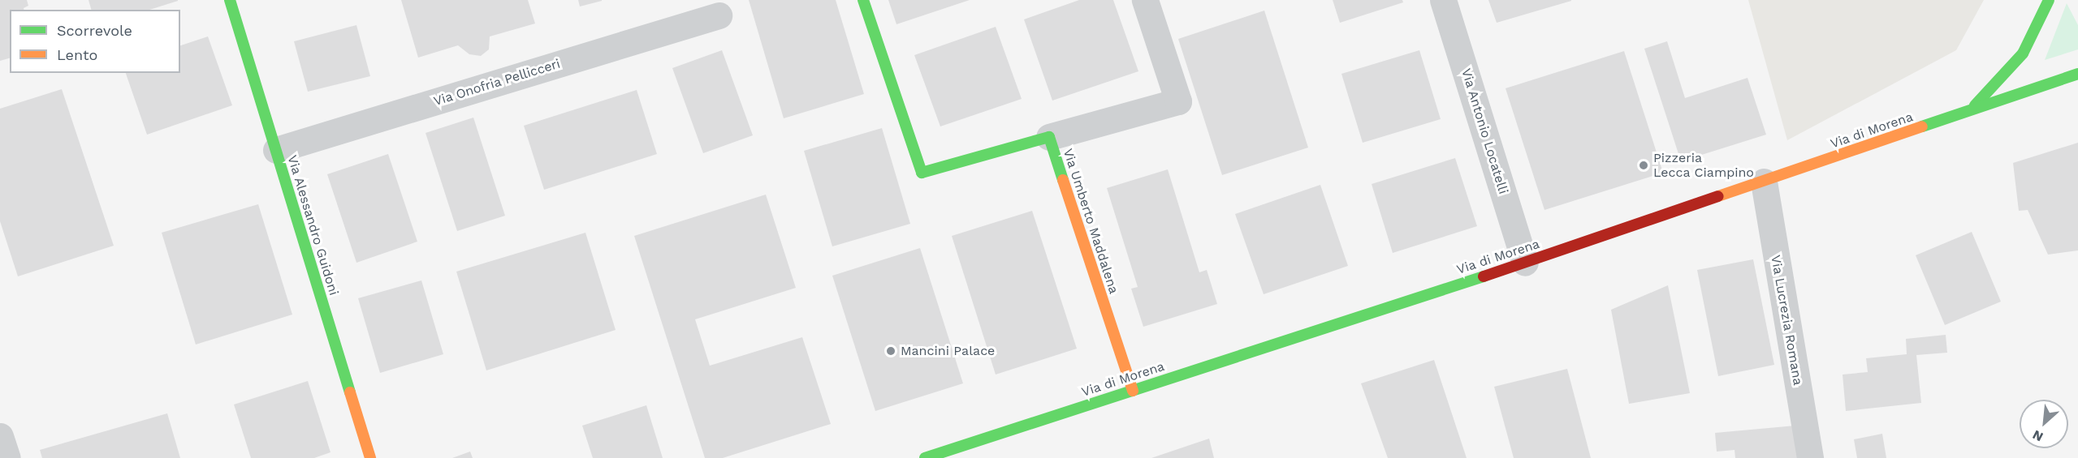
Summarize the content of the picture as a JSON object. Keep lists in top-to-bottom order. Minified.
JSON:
{"streets":{"street":["Via Onofria Pellicceri","Via di Morena","Via Antonio Locatelli","Via Umberto Maddalena","Via Alessandro Guidoni","Via Lucrezia Romana"]},"crossings":[["Via Onofria Pellicceri","Via Alessandro Guidoni"],["Via di Morena","Via Antonio Locatelli"],["Via di Morena","Via Umberto Maddalena"],["Via di Morena","Via Lucrezia Romana"]],"places":["Pizzeria Lecca Ciampino","Mancini Palace"],"legend":["Scorrevole","Lento"],"north":"bottom left"}
